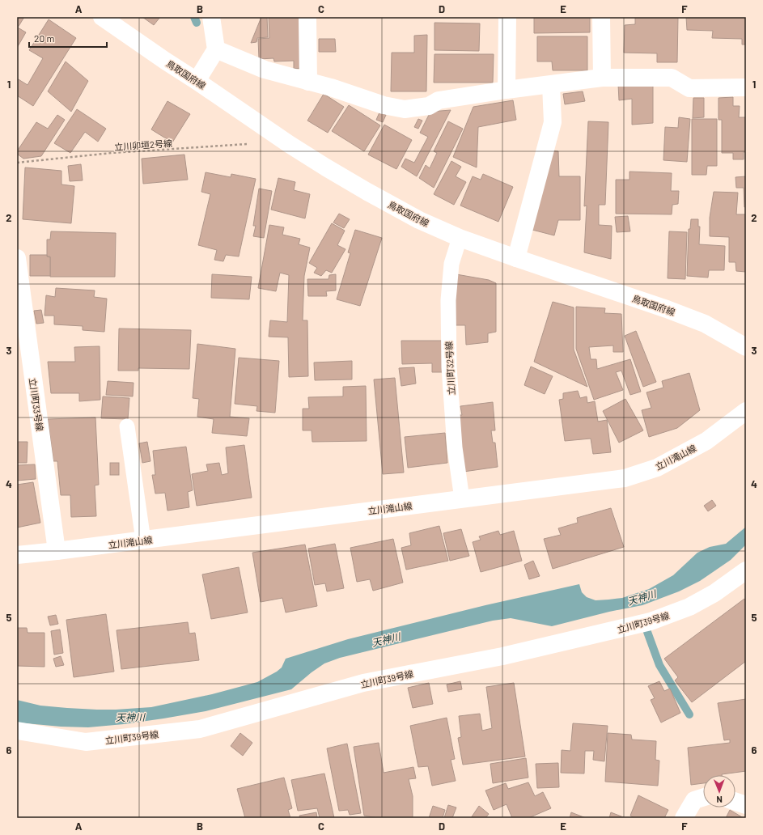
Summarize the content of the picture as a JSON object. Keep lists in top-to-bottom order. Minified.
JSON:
{"streets":{"street":["鳥取国府線","立川町33号線","立川滝山線","立川町39号線"],"lane":["立川町32号線"],"path":["立川卯垣2号線"]},"crossings":[["鳥取国府線","立川卯垣2号線"],["鳥取国府線","立川町32号線"],["立川町32号線","立川滝山線"],["立川町33号線","立川滝山線"]],"water":["天神川"],"scale_bar":"20 m","north":"bottom","grid":{"columns":["A","B","C","D","E","F"],"rows":["1","2","3","4","5","6"]}}
